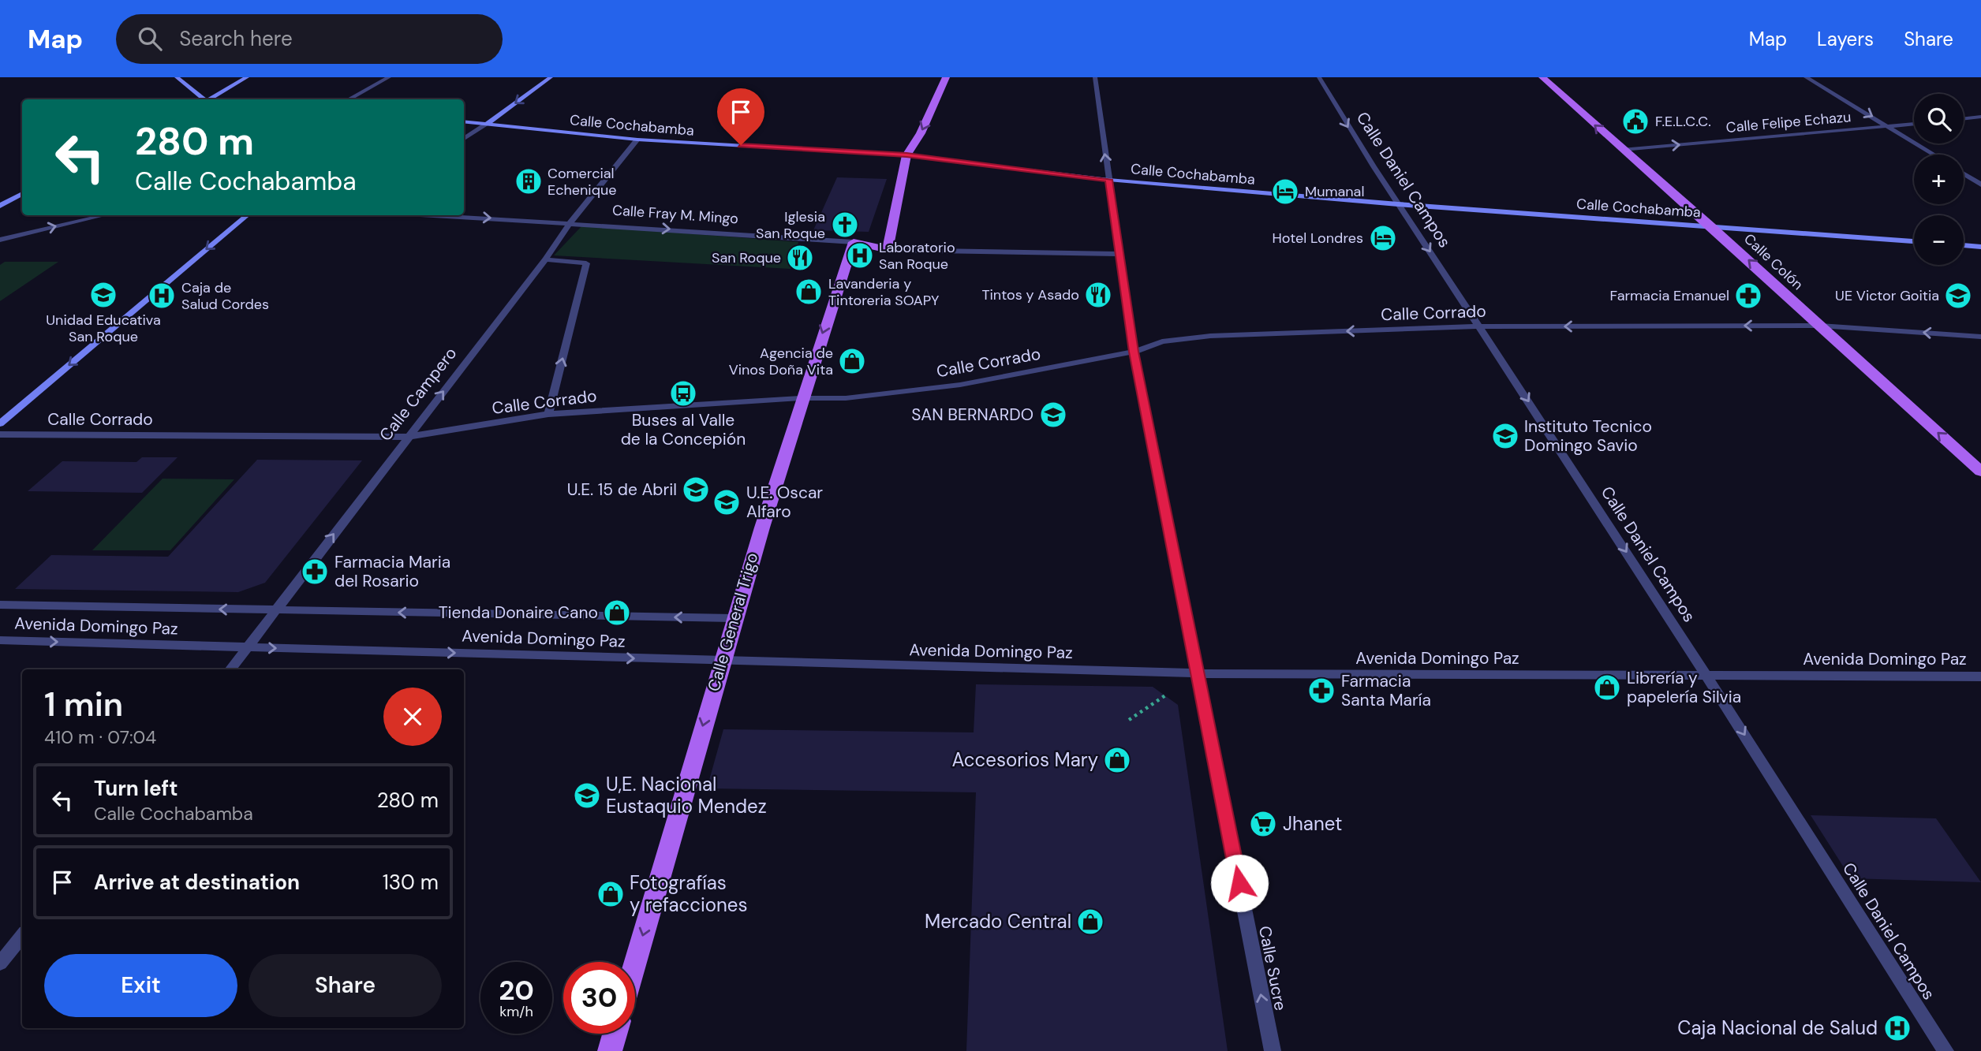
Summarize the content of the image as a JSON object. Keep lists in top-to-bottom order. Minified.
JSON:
{"streets":{"main road":["Calle Fray M. Mingo","Calle Colón","Calle General Trigo"],"street":["Calle Felipe Echazu","Calle Cochabamba","Calle Daniel Campos","Calle Corrado","Calle Campero","Avenida Domingo Paz","Calle Sucre"]},"crossings":[["Calle Felipe Echazu","Calle Colón"],["Calle Cochabamba","Calle Daniel Campos"],["Calle Cochabamba","Calle Colón"],["Calle Cochabamba","Calle Campero"],["Calle Cochabamba","Calle Sucre"],["Calle Daniel Campos","Calle Corrado"],["Calle Daniel Campos","Avenida Domingo Paz"],["Calle Fray M. Mingo","Calle Campero"],["Calle Fray M. Mingo","Calle General Trigo"],["Calle Fray M. Mingo","Calle Sucre"],["Calle Colón","Calle Corrado"],["Calle Corrado","Calle Campero"],["Calle Corrado","Calle General Trigo"],["Calle Corrado","Calle Sucre"],["Calle Campero","Avenida Domingo Paz"],["Calle General Trigo","Avenida Domingo Paz"],["Avenida Domingo Paz","Calle Sucre"]],"one_way":["Calle Felipe Echazu","Calle Daniel Campos","Calle Fray M. Mingo","Calle Colón","Calle Corrado","Calle Campero","Calle General Trigo","Calle Sucre"],"places":{"public building":["F.E.L.C.C."],"building":["Comercial Echenique"],"hotel":["Mumanal","Hotel Londres"],"church":["Iglesia San Roque"],"hospital":["Laboratorio San Roque","Caja de Salud Cordes","Caja Nacional de Salud"],"restaurant":["San Roque","Tintos y Asado"],"shop":["Lavanderia y Tintoreria SOAPY","Agencia de Vinos Doña Vita","Tienda Donaire Cano","Librería y papelería Silvia","Accesorios Mary","Fotografías y refacciones","Mercado Central"],"school or university":["Unidad Educativa San Roque","UE Victor Goitia","SAN BERNARDO","Instituto Tecnico Domingo Savio","U.E. 15 de Abril","U.E. Oscar Alfaro","U,E. Nacional Eustaquio Mendez"],"pharmacy":["Farmacia Emanuel","Farmacia Maria del Rosario","Farmacia Santa María"],"bus stop":["Buses al Valle de la Concepión"],"supermarket":["Jhanet"]},"page":{"header":"Map","search":"Search here","nav":["Map","Layers","Share"],"map_buttons":["+","−"],"turn":["280 m","Calle Cochabamba"],"heading":["1 min","410 m · 07:04"],"list":[{"name":"Turn left","note":"Calle Cochabamba","value":"280 m"},{"name":"Arrive at destination","value":"130 m"}],"buttons":["Exit","Share"],"speed":"20 km/h","limit":"30"}}
